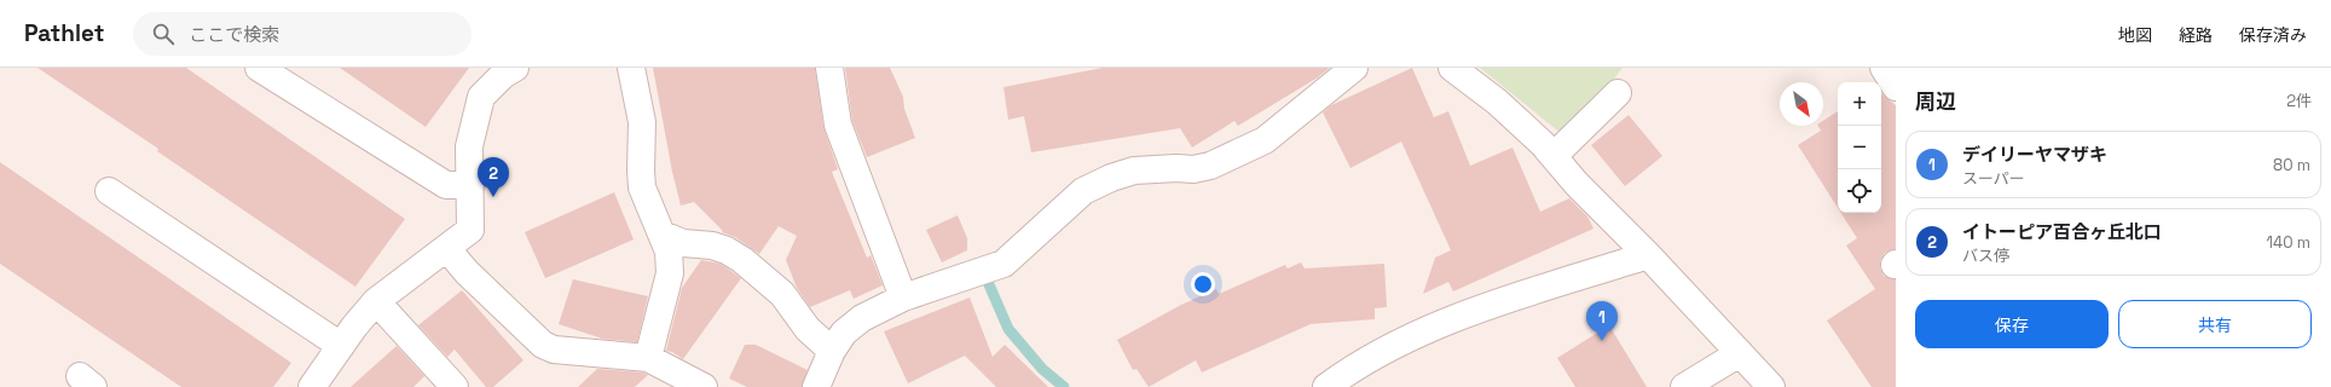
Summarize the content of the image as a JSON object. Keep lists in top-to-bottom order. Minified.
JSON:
{"north":"bottom right","page":{"header":"Pathlet","search":"ここで検索","nav":["地図","経路","保存済み"],"heading":["周辺","2件"],"map_buttons":["+","−"],"list":[{"mark":"1","name":"デイリーヤマザキ","note":"スーパー","value":"80 m"},{"mark":"2","name":"イトーピア百合ヶ丘北口","note":"バス停","value":"140 m"}],"pins":["2","1"],"buttons":["保存","共有"]}}
